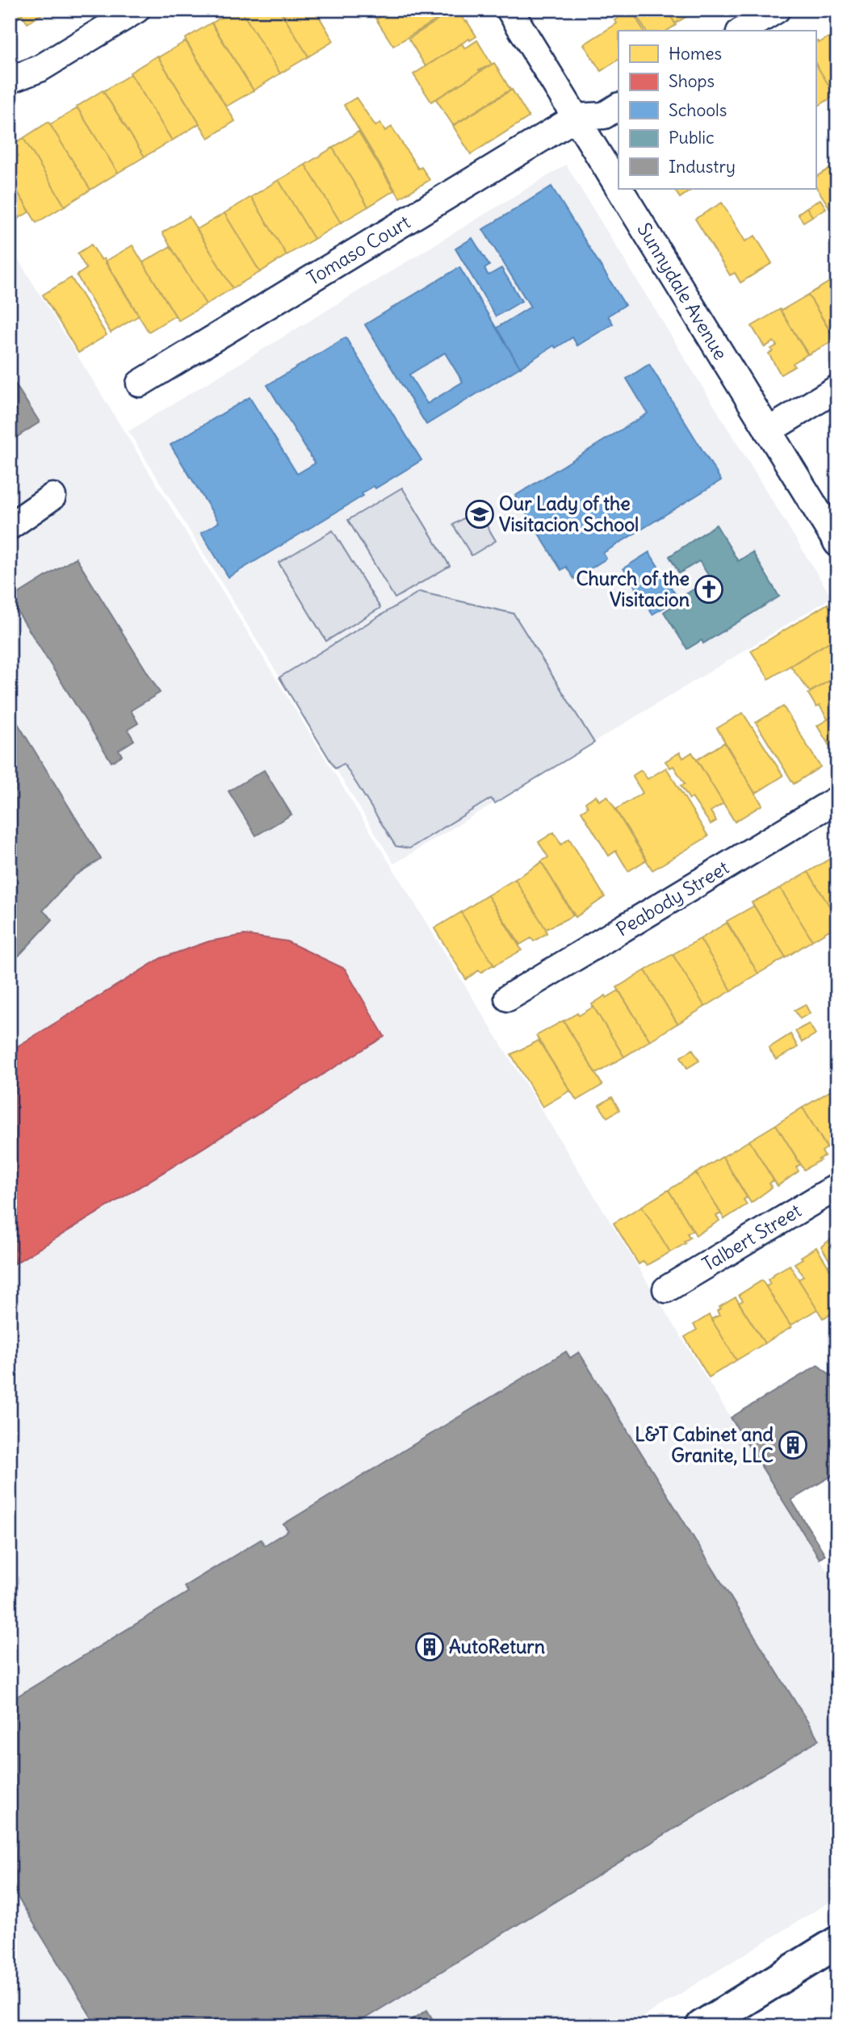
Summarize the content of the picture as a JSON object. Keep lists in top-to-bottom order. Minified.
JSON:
{"streets":{"street":["Tomaso Court","Sunnydale Avenue","Peabody Street","Talbert Street"]},"crossings":[["Tomaso Court","Sunnydale Avenue"]],"places":{"school or university":["Our Lady of the Visitacion School"],"church":["Church of the Visitacion"],"building":["L&T Cabinet and Granite, LLC","AutoReturn"]},"legend":["Homes","Shops","Schools","Public","Industry"]}
